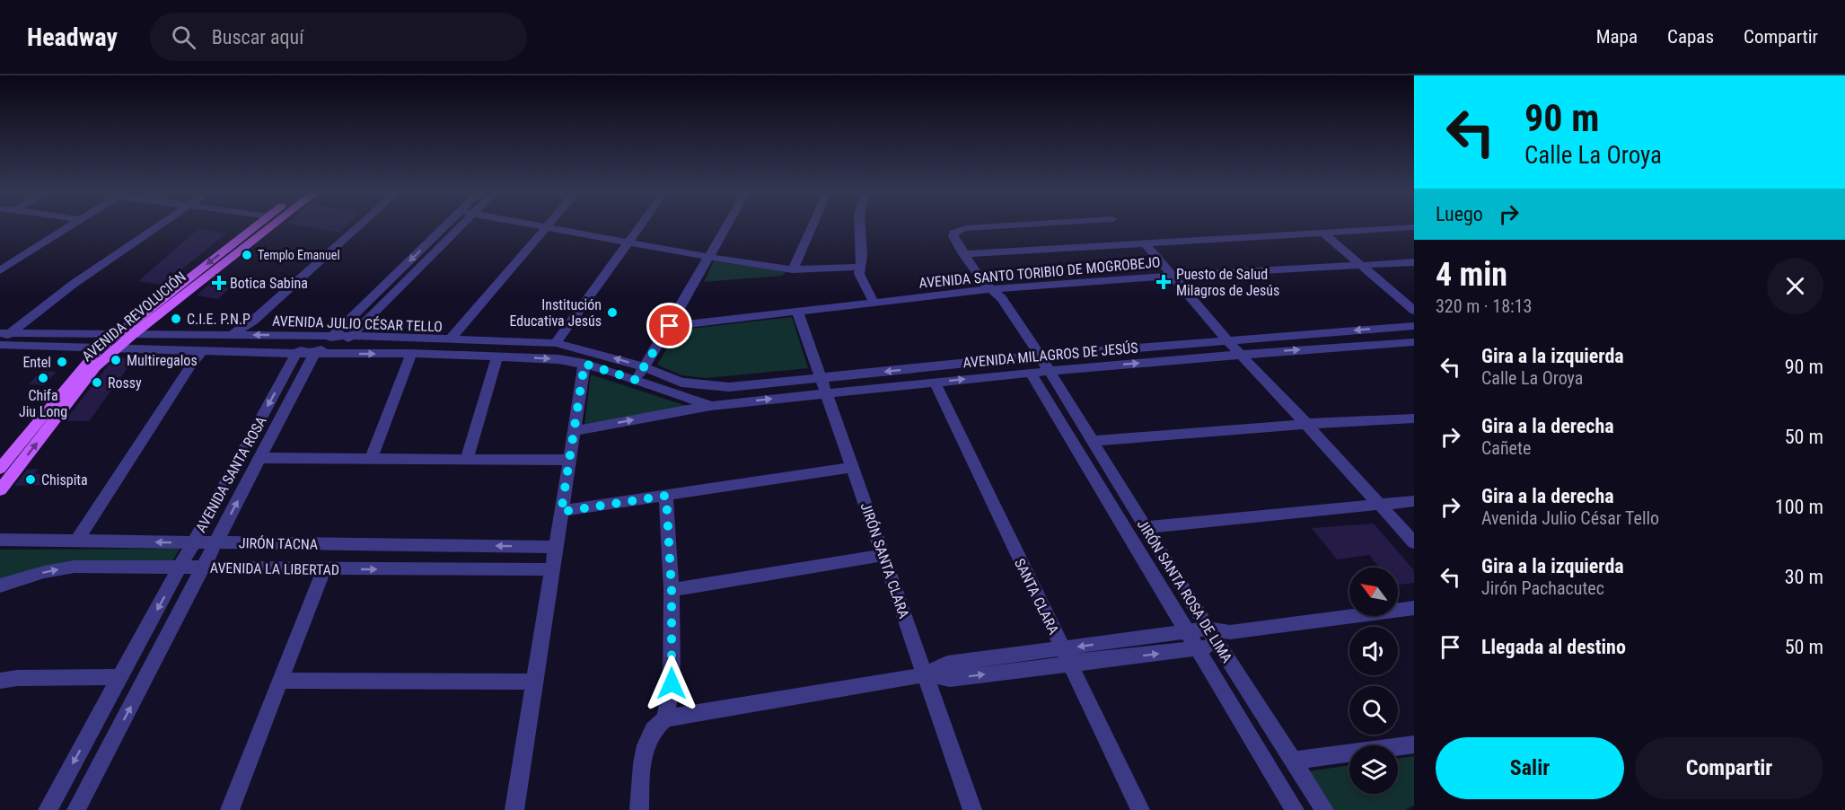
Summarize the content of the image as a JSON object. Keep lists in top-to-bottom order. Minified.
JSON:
{"streets":{"main road":["AVENIDA REVOLUCIÓN"],"street":["AVENIDA SANTO TORIBIO DE MOGROBEJO","AVENIDA JULIO CÉSAR TELLO","AVENIDA MILAGROS DE JESÚS","AVENIDA SANTA ROSA","JIRÓN TACNA","JIRÓN SANTA CLARA","AVENIDA LA LIBERTAD","JIRÓN SANTA ROSA DE LIMA","SANTA CLARA"]},"crossings":[["AVENIDA SANTO TORIBIO DE MOGROBEJO","JIRÓN SANTA CLARA"],["AVENIDA SANTO TORIBIO DE MOGROBEJO","JIRÓN SANTA ROSA DE LIMA"],["AVENIDA REVOLUCIÓN","AVENIDA JULIO CÉSAR TELLO"],["AVENIDA JULIO CÉSAR TELLO","AVENIDA MILAGROS DE JESÚS"],["AVENIDA JULIO CÉSAR TELLO","AVENIDA SANTA ROSA"],["AVENIDA MILAGROS DE JESÚS","JIRÓN SANTA CLARA"],["AVENIDA MILAGROS DE JESÚS","JIRÓN SANTA ROSA DE LIMA"],["AVENIDA MILAGROS DE JESÚS","SANTA CLARA"],["AVENIDA SANTA ROSA","JIRÓN TACNA"],["AVENIDA SANTA ROSA","AVENIDA LA LIBERTAD"]],"places":{"other":["Templo Emanuel","Institución Educativa Jesús","C.I.E. P.N.P","Multiregalos","Entel","Chifa Jiu Long","Rossy","Chispita"],"health":["Puesto de Salud Milagros de Jesús","Botica Sabina"]},"north":"top left","page":{"header":"Headway","search":"Buscar aquí","nav":["Mapa","Capas","Compartir"],"turn":["90 m","Calle La Oroya"],"then":"Luego","heading":["4 min","320 m · 18:13"],"list":[{"name":"Gira a la izquierda","note":"Calle La Oroya","value":"90 m"},{"name":"Gira a la derecha","note":"Cañete","value":"50 m"},{"name":"Gira a la derecha","note":"Avenida Julio César Tello","value":"100 m"},{"name":"Gira a la izquierda","note":"Jirón Pachacutec","value":"30 m"},{"name":"Llegada al destino","value":"50 m"}],"buttons":["Salir","Compartir"]}}
